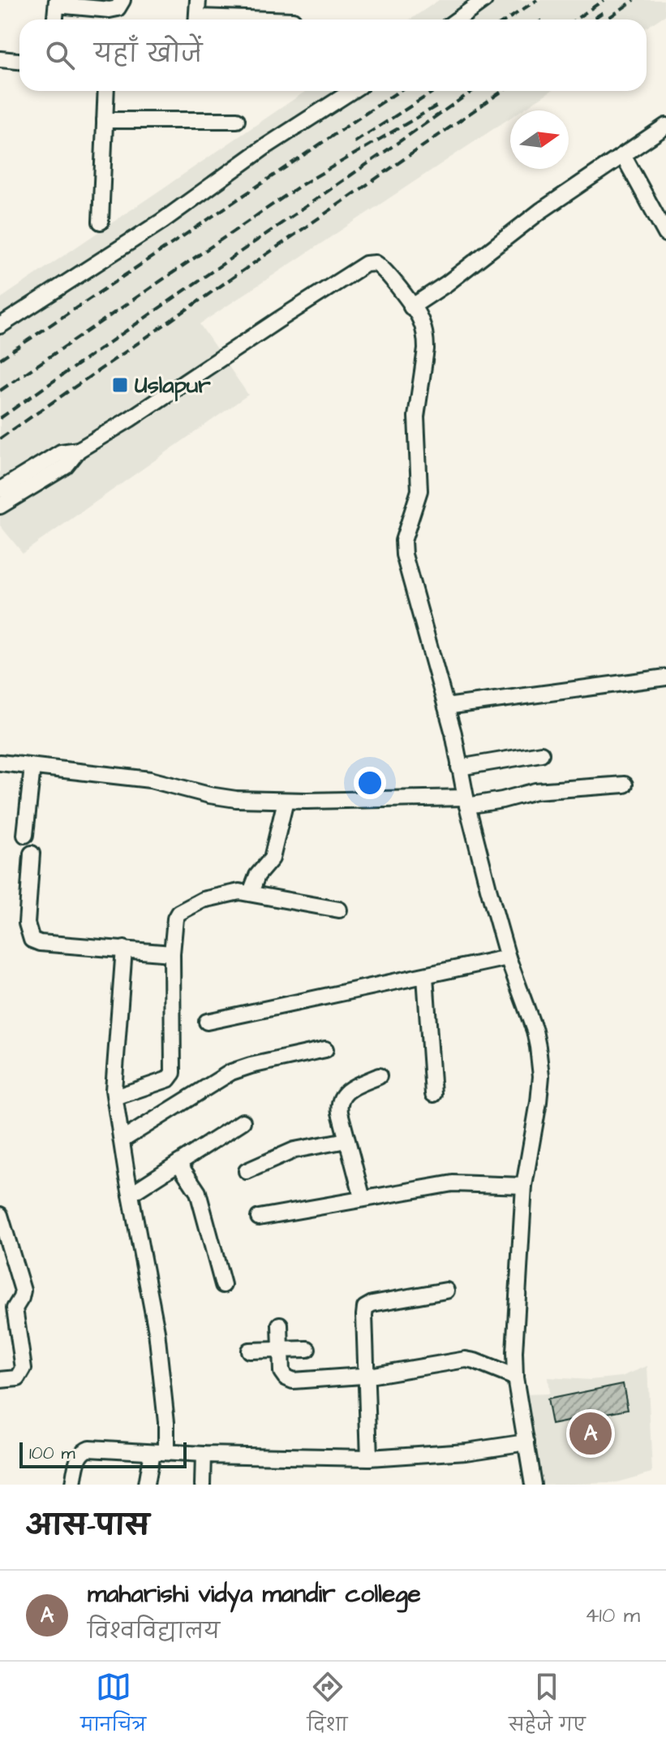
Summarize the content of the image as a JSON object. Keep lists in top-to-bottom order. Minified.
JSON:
{"places":{"transit":["Uslapur"]},"scale_bar":"100 m","north":"right","page":{"search":"यहाँ खोजें","pins":"A","scale":"100 m","heading":"आस-पास","list":[{"mark":"A","name":"maharishi vidya mandir college","note":"विश्वविद्यालय","value":"410 m"}],"nav":["मानचित्र","दिशा","सहेजे गए"]}}
